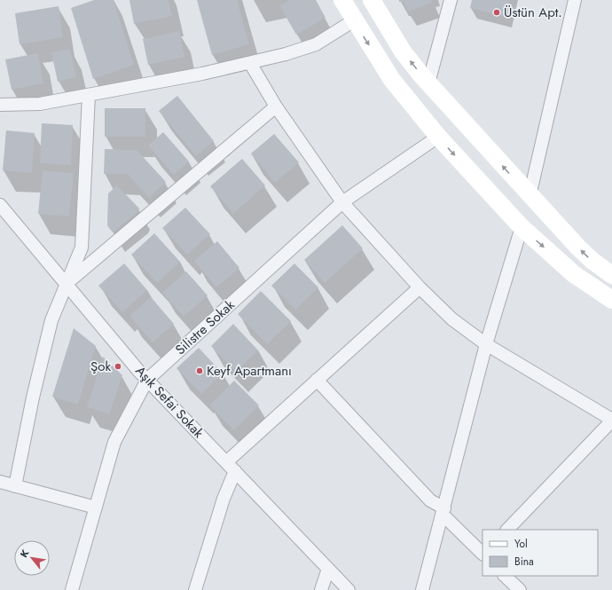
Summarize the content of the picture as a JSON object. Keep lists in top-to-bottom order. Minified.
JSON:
{"streets":{"street":["Silistre Sokak","Aşık Sefai Sokak"]},"crossings":[["Silistre Sokak","Aşık Sefai Sokak"]],"places":["Üstün Apt.","Şok","Keyf Apartmanı"],"legend":["Yol","Bina"],"north":"top left"}
